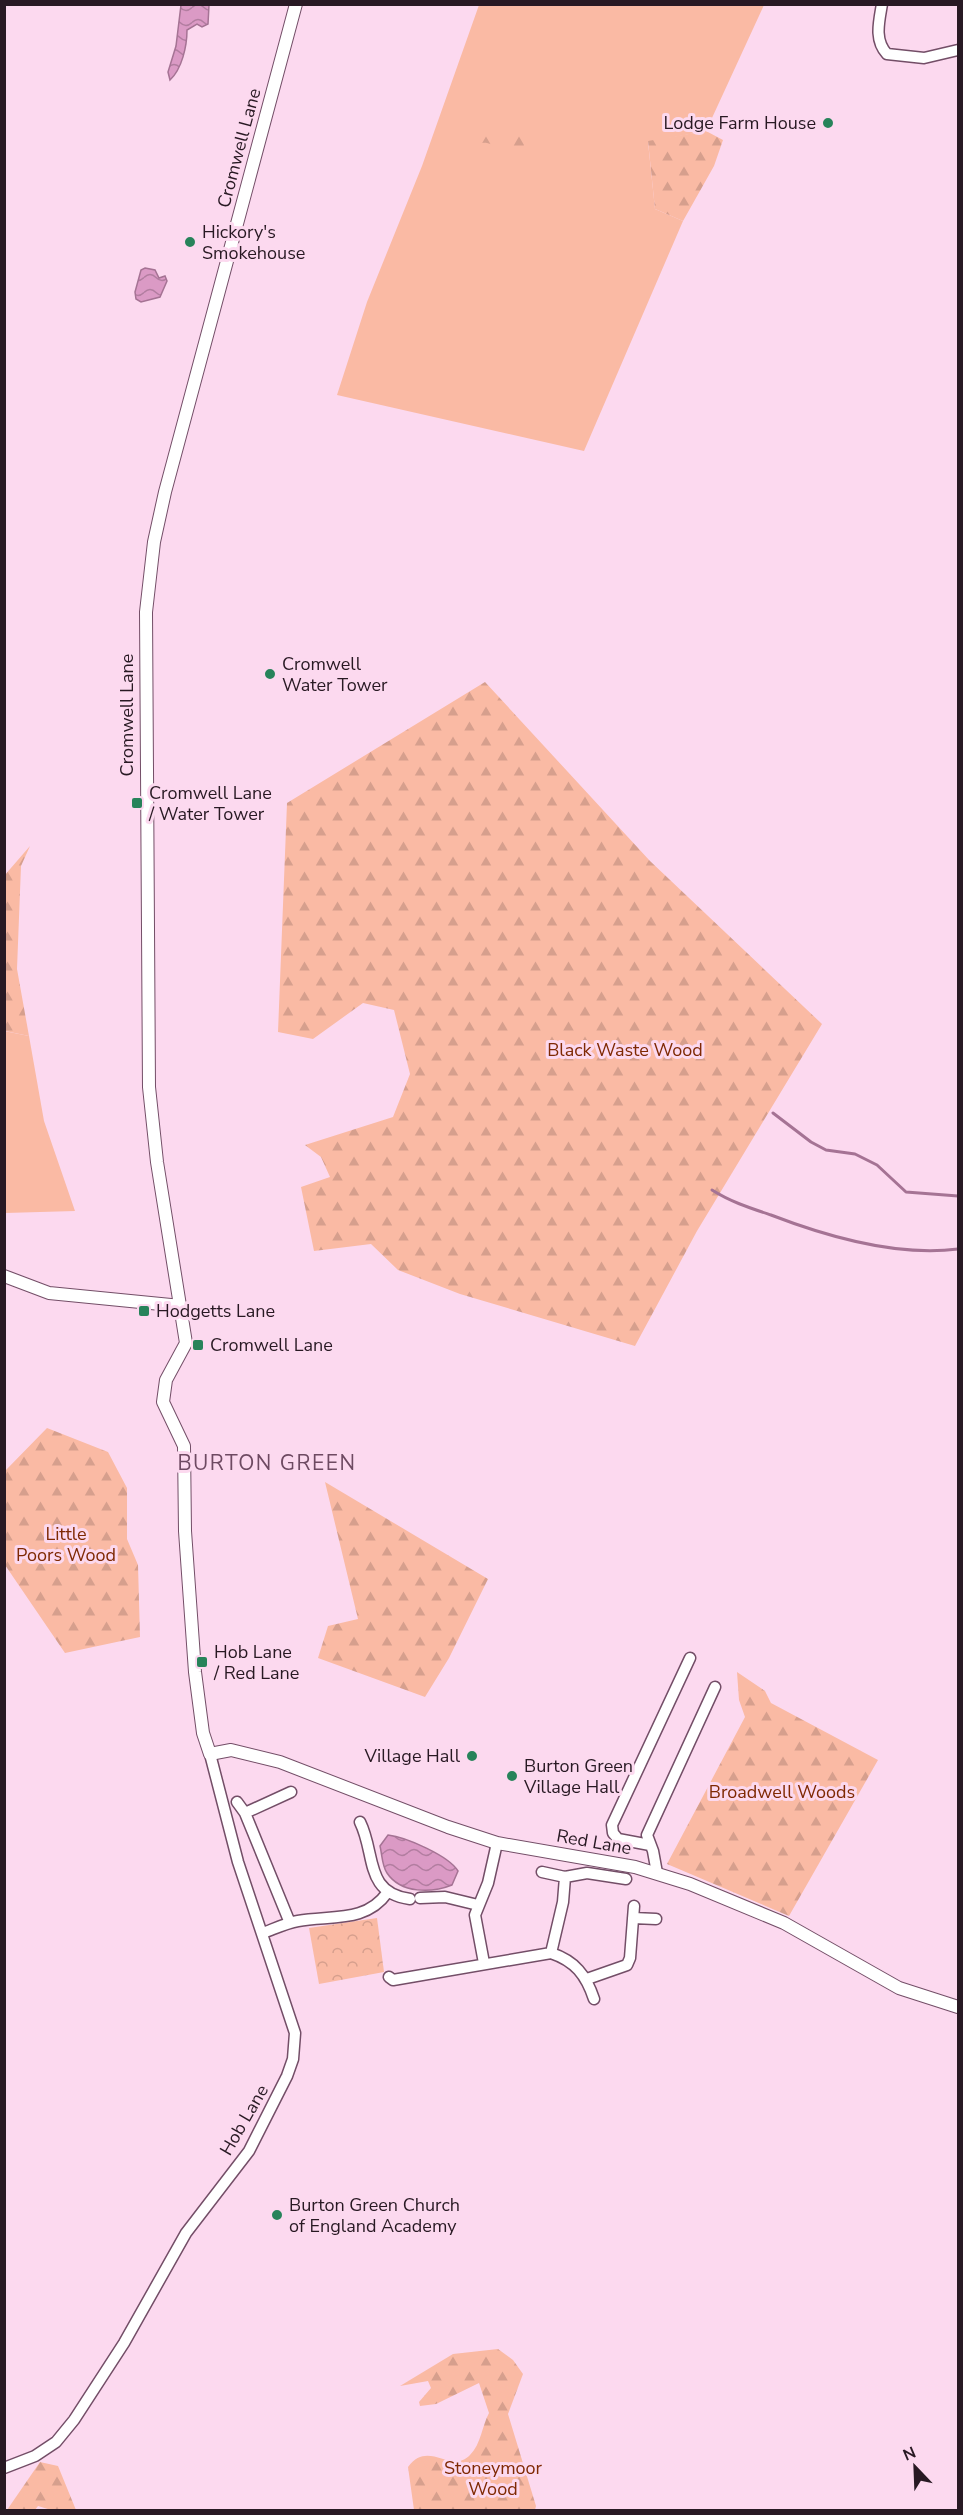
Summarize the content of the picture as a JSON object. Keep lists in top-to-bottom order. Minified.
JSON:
{"streets":{"street":["Cromwell Lane","Red Lane","Hob Lane"]},"crossings":[["Cromwell Lane","Red Lane"],["Cromwell Lane","Hob Lane"],["Red Lane","Hob Lane"]],"districts":["BURTON GREEN"],"parks":["Black Waste Wood","Little Poors Wood","Broadwell Woods","Stoneymoor Wood"],"places":{"other":["Lodge Farm House","Hickory's Smokehouse","Cromwell Water Tower","Village Hall","Burton Green Village Hall","Burton Green Church of England Academy"],"transit":["Cromwell Lane / Water Tower","Hodgetts Lane","Cromwell Lane","Hob Lane / Red Lane"]},"north":"top left"}
